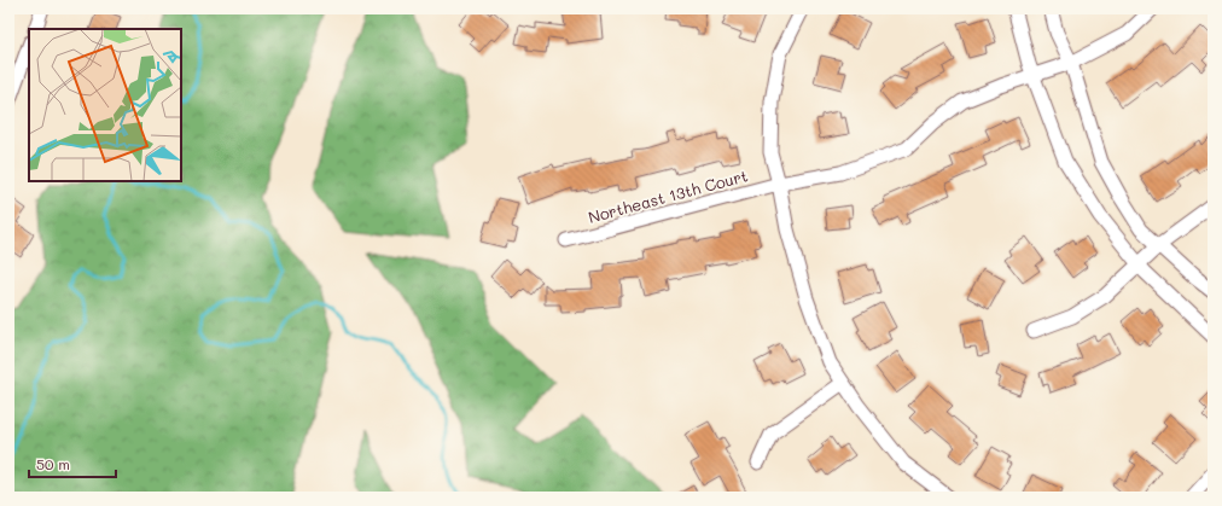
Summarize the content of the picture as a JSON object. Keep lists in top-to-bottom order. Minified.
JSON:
{"streets":{"street":["Northeast 13th Court"]},"scale_bar":"50 m"}
